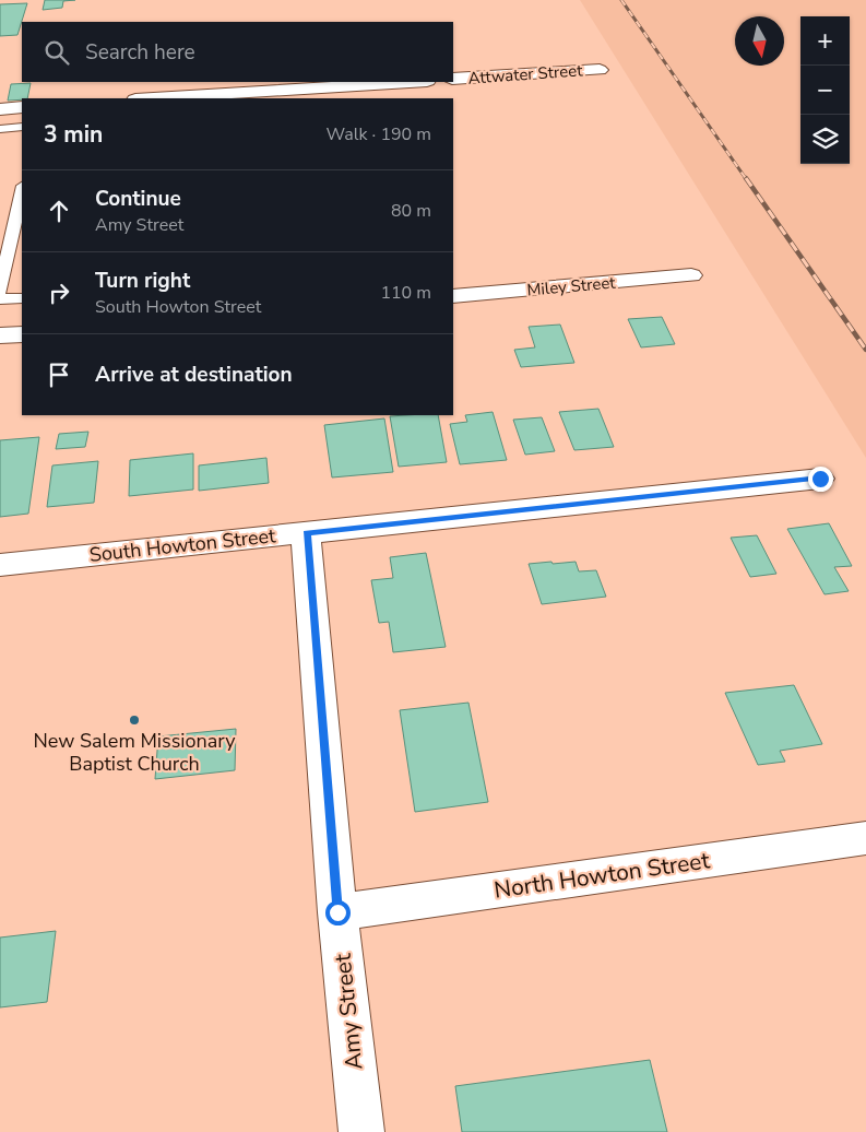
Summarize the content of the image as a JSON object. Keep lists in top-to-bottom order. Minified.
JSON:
{"streets":{"street":["Attwater Street","Miley Street","South Howton Street","North Howton Street","Amy Street"]},"crossings":[["South Howton Street","Amy Street"],["North Howton Street","Amy Street"]],"places":["New Salem Missionary Baptist Church"],"north":"bottom","page":{"map_buttons":["+","−"],"search":"Search here","heading":["3 min","Walk · 190 m"],"list":[["Continue","Amy Street","80 m"],["Turn right","South Howton Street","110 m"],"Arrive at destination"]}}
